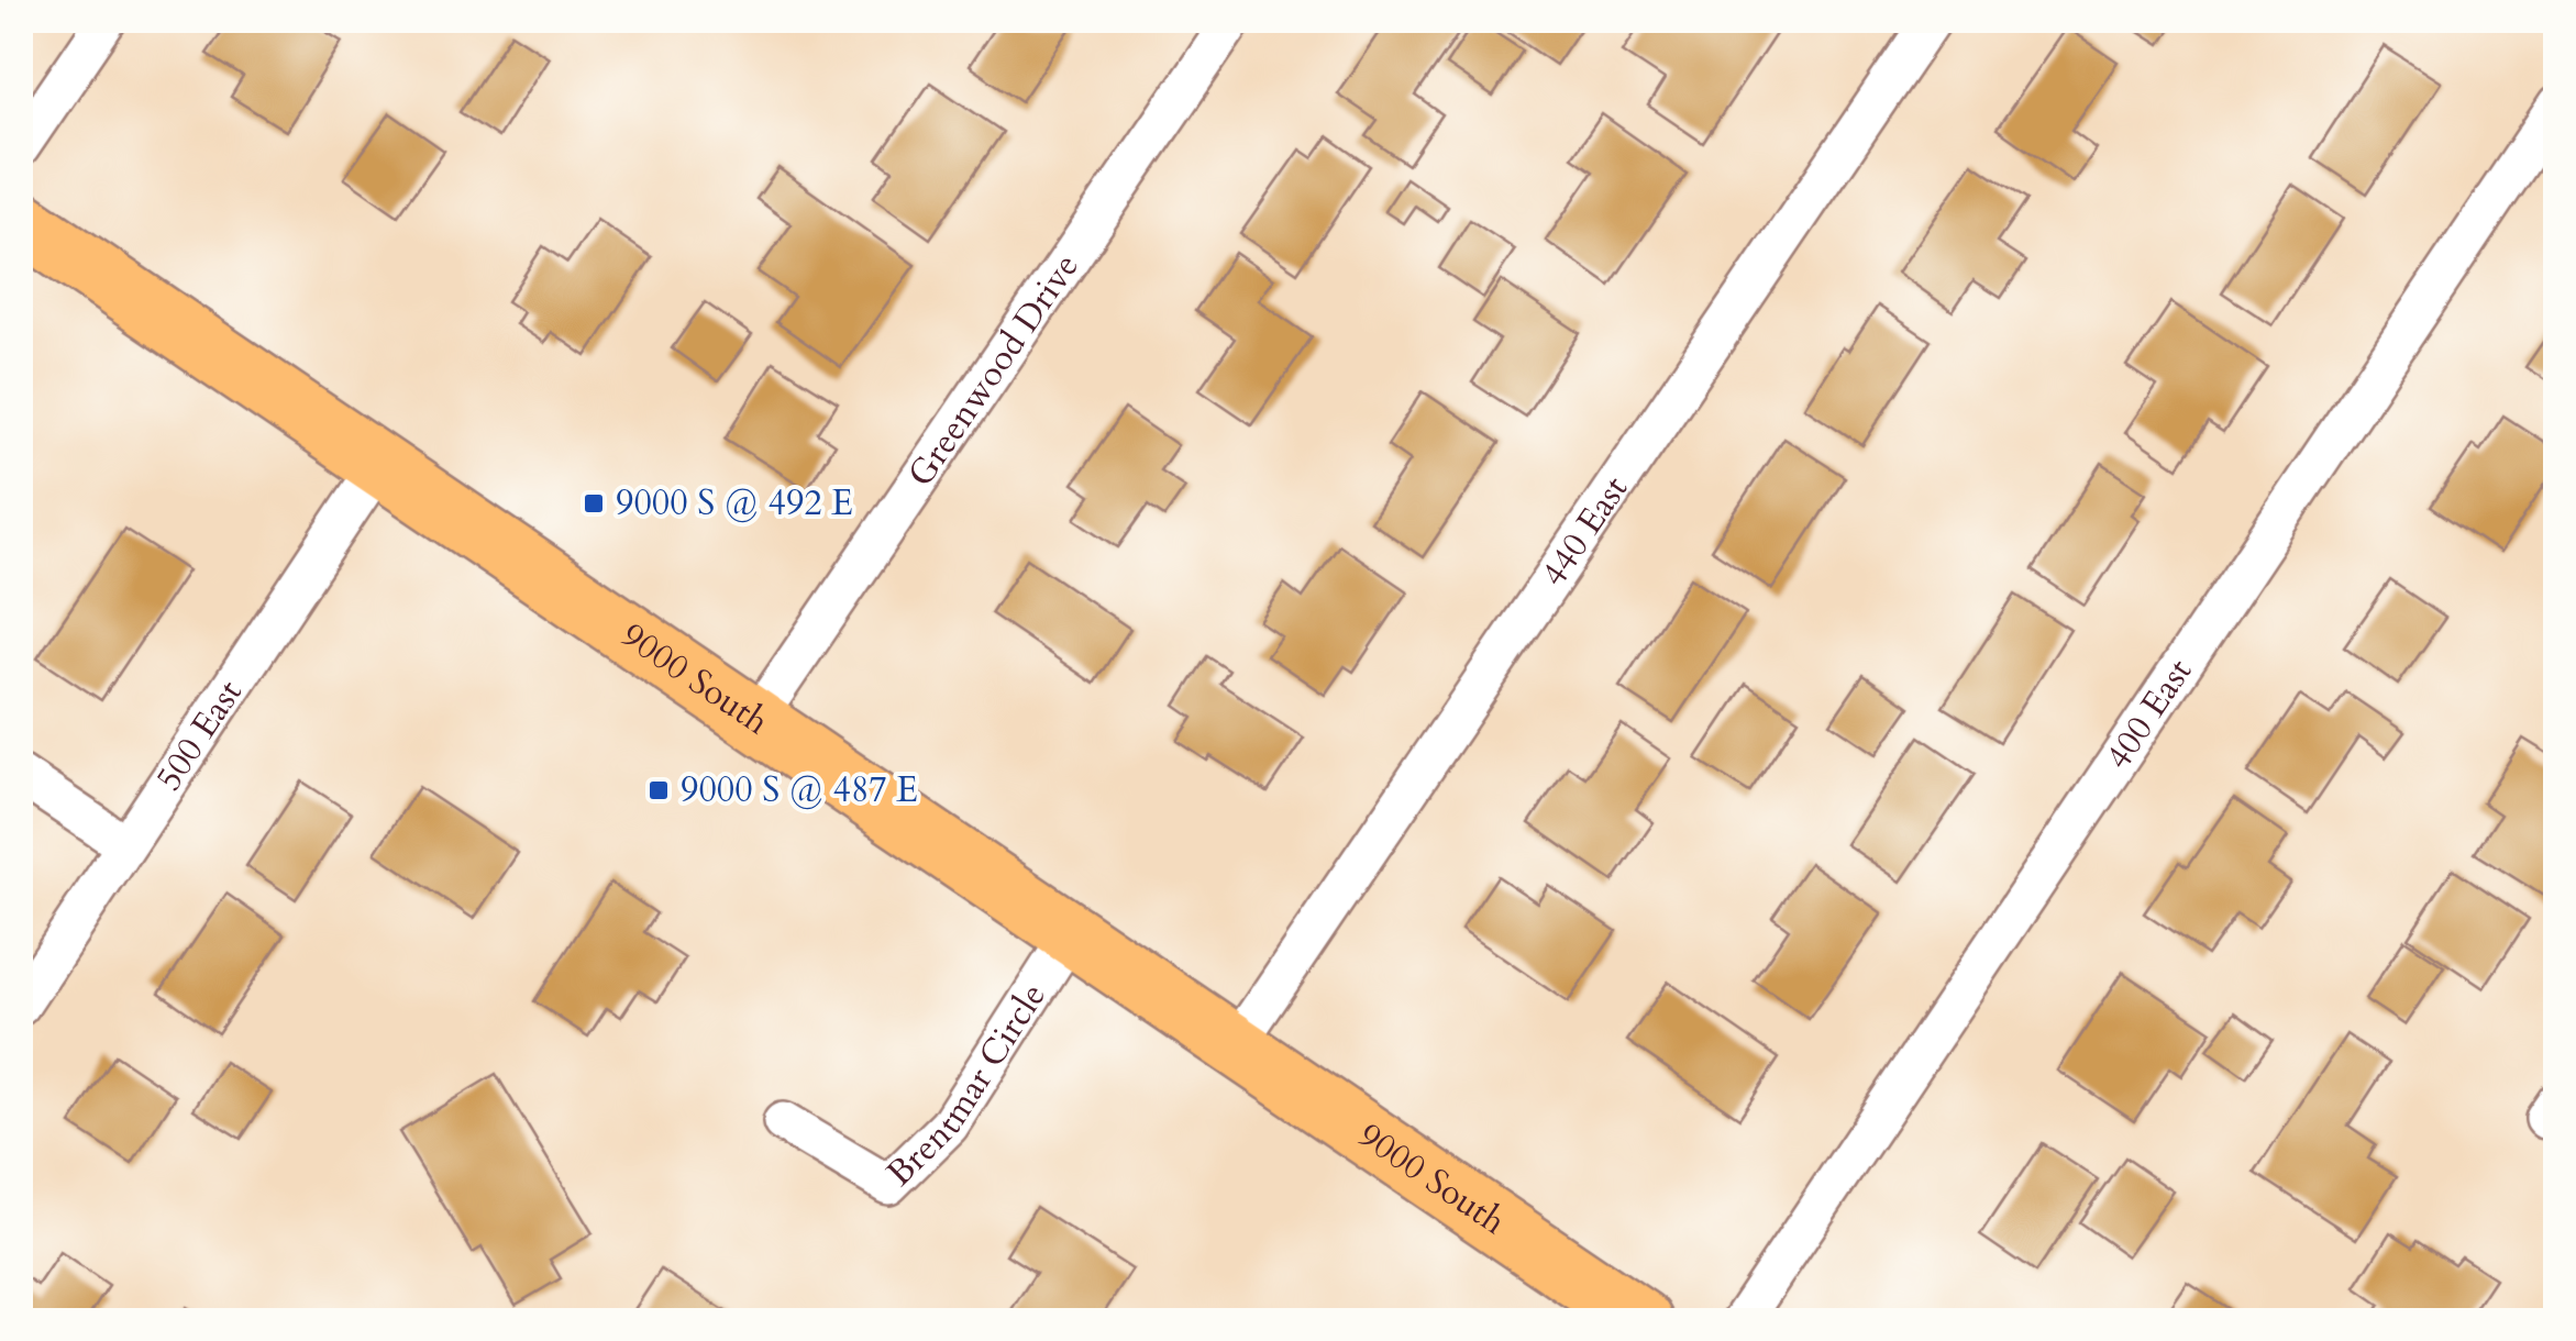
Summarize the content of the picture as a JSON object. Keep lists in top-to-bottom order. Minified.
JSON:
{"streets":{"main road":["9000 South"],"street":["Greenwood Drive","440 East","400 East","500 East","Brentmar Circle"]},"crossings":[["Greenwood Drive","9000 South"],["440 East","9000 South"],["9000 South","500 East"],["9000 South","Brentmar Circle"]],"places":{"transit":["9000 S @ 492 E","9000 S @ 487 E"]}}
